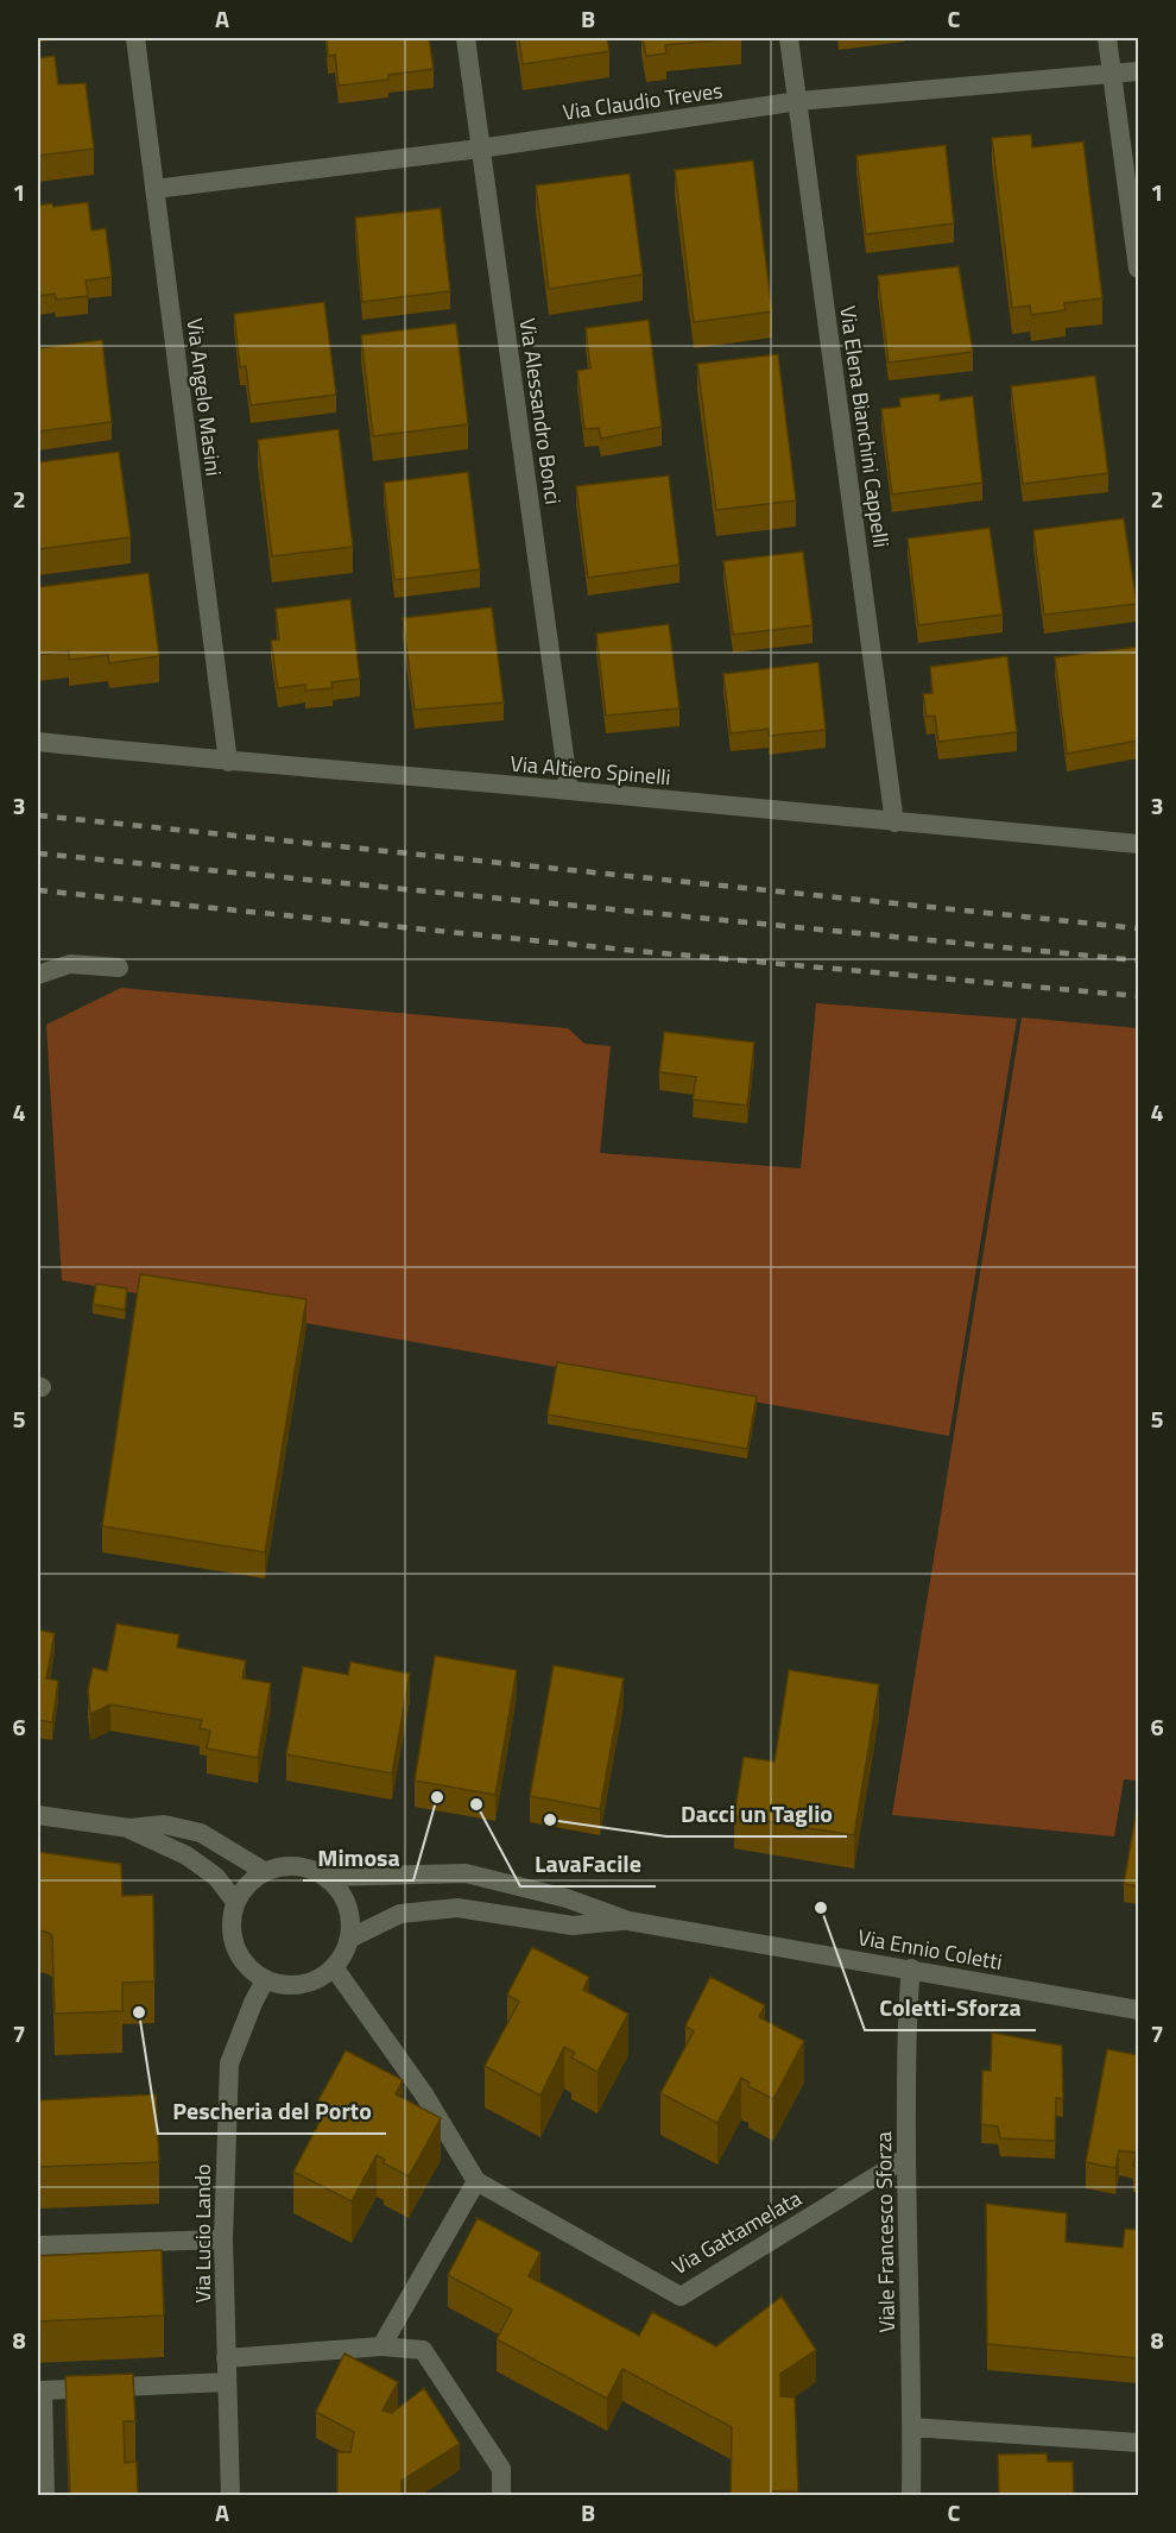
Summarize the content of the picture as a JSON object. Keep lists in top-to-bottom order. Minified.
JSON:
{"streets":{"street":["Via Claudio Treves","Via Angelo Masini","Via Alessandro Bonci","Via Elena Bianchini Cappelli","Via Altiero Spinelli","Via Ennio Coletti","Via Gattamelata","Viale Francesco Sforza","Via Lucio Lando"]},"crossings":[["Via Claudio Treves","Via Angelo Masini"],["Via Claudio Treves","Via Alessandro Bonci"],["Via Claudio Treves","Via Elena Bianchini Cappelli"],["Via Angelo Masini","Via Altiero Spinelli"],["Via Alessandro Bonci","Via Altiero Spinelli"],["Via Elena Bianchini Cappelli","Via Altiero Spinelli"],["Via Ennio Coletti","Via Gattamelata"],["Via Ennio Coletti","Viale Francesco Sforza"],["Via Ennio Coletti","Via Lucio Lando"],["Via Gattamelata","Viale Francesco Sforza"],["Via Gattamelata","Via Lucio Lando"]],"places":["Mimosa","LavaFacile","Dacci un Taglio","Coletti-Sforza","Pescheria del Porto"],"grid":{"columns":["A","B","C"],"rows":["1","2","3","4","5","6","7","8"]}}
